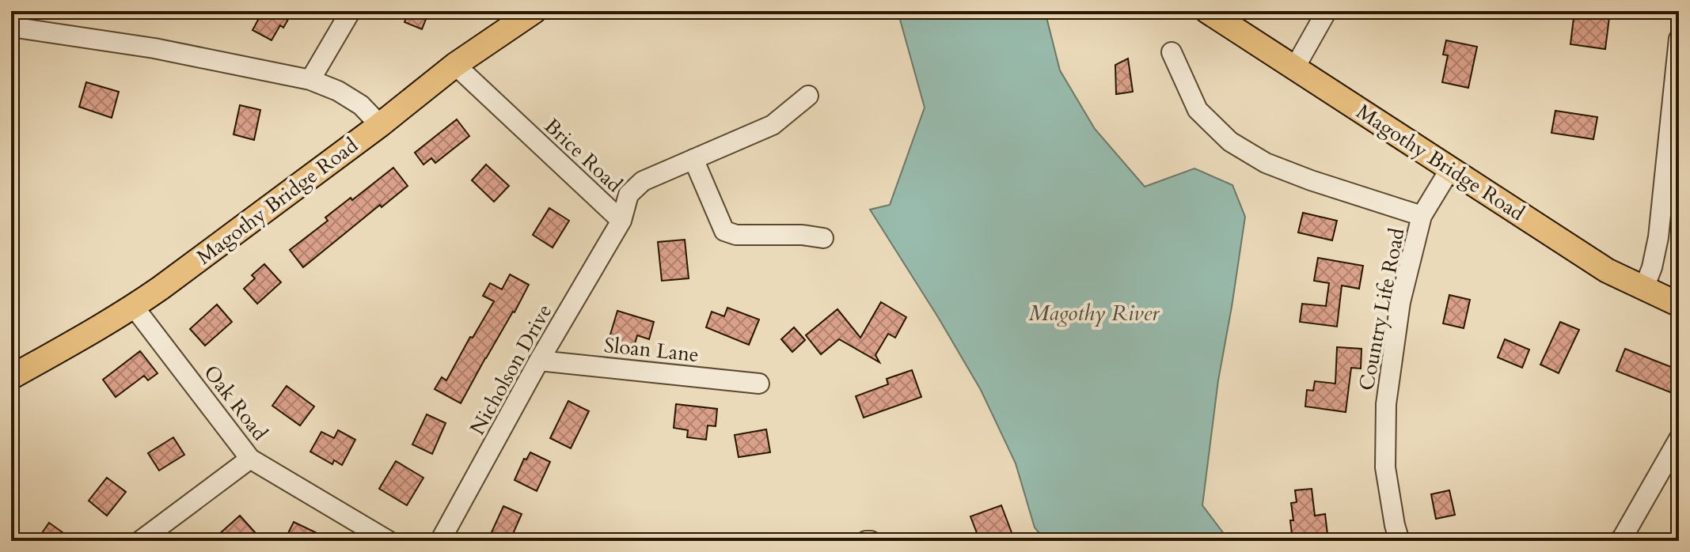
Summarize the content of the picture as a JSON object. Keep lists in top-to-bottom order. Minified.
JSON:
{"streets":{"main road":["Magothy Bridge Road"],"street":["Brice Road","Country Life Road","Sloan Lane","Nicholson Drive","Oak Road"]},"crossings":[["Brice Road","Magothy Bridge Road"],["Brice Road","Nicholson Drive"],["Magothy Bridge Road","Country Life Road"],["Magothy Bridge Road","Oak Road"],["Sloan Lane","Nicholson Drive"]],"water":["Magothy River"]}
